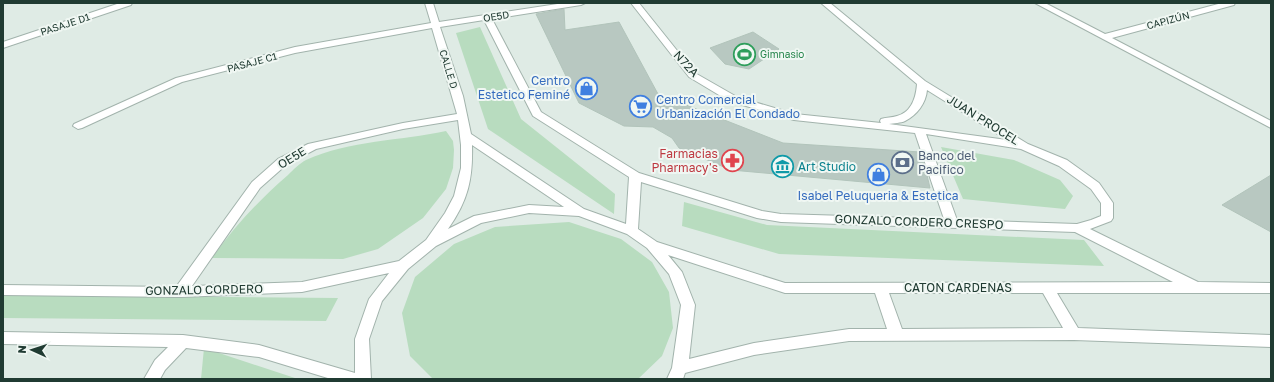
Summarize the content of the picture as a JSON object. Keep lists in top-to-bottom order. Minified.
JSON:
{"streets":{"street":["OE5D","CAPIZÚN","PASAJE D1","PASAJE C1","N72A","CALLE D","JUAN PROCEL","OE5E","GONZALO CORDERO CRESPO","CATON CARDENAS","GONZALO CORDERO"]},"crossings":[["OE5D","PASAJE C1"],["OE5D","CALLE D"],["OE5D","GONZALO CORDERO CRESPO"],["PASAJE C1","CALLE D"],["N72A","JUAN PROCEL"],["CALLE D","OE5E"],["JUAN PROCEL","GONZALO CORDERO CRESPO"],["OE5E","GONZALO CORDERO"],["GONZALO CORDERO CRESPO","CATON CARDENAS"]],"places":{"sports":["Gimnasio"],"shop":["Centro Estetico Feminé","Isabel Peluqueria & Estetica"],"supermarket":["Centro Comercial Urbanización El Condado"],"pharmacy":["Farmacias Pharmacy's"],"bank":["Banco del Pacifico"],"museum":["Art Studio"]},"north":"left"}
